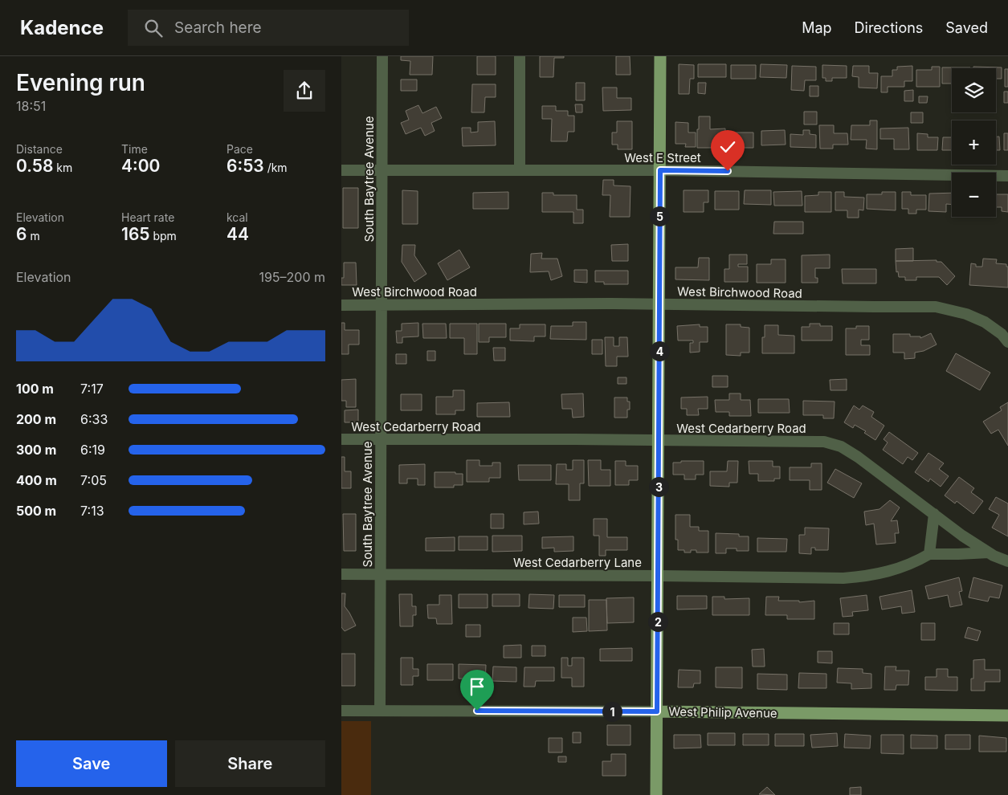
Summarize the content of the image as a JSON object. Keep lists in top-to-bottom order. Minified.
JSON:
{"streets":{"main road":["West Philip Avenue"],"street":["West E Street","South Baytree Avenue","West Birchwood Road","West Cedarberry Road","West Cedarberry Lane"]},"crossings":[["West E Street","South Baytree Avenue"],["South Baytree Avenue","West Birchwood Road"],["South Baytree Avenue","West Cedarberry Road"],["South Baytree Avenue","West Cedarberry Lane"],["South Baytree Avenue","West Philip Avenue"]],"page":{"header":"Kadence","search":"Search here","nav":["Map","Directions","Saved"],"heading":["Evening run","18:51"],"map_buttons":["+","−"],"stats":[["Distance","0.58 km"],["Time","4:00"],["Pace","6:53 /km"],["Elevation","6 m"],["Heart rate","165 bpm"],["kcal","44"]],"pins":["5","4","3","2","1"],"chart":["Elevation","195–200 m"],"list":[{"name":"100 m","note":"7:17"},{"name":"200 m","note":"6:33"},{"name":"300 m","note":"6:19"},{"name":"400 m","note":"7:05"},{"name":"500 m","note":"7:13"}],"buttons":["Save","Share"]}}
